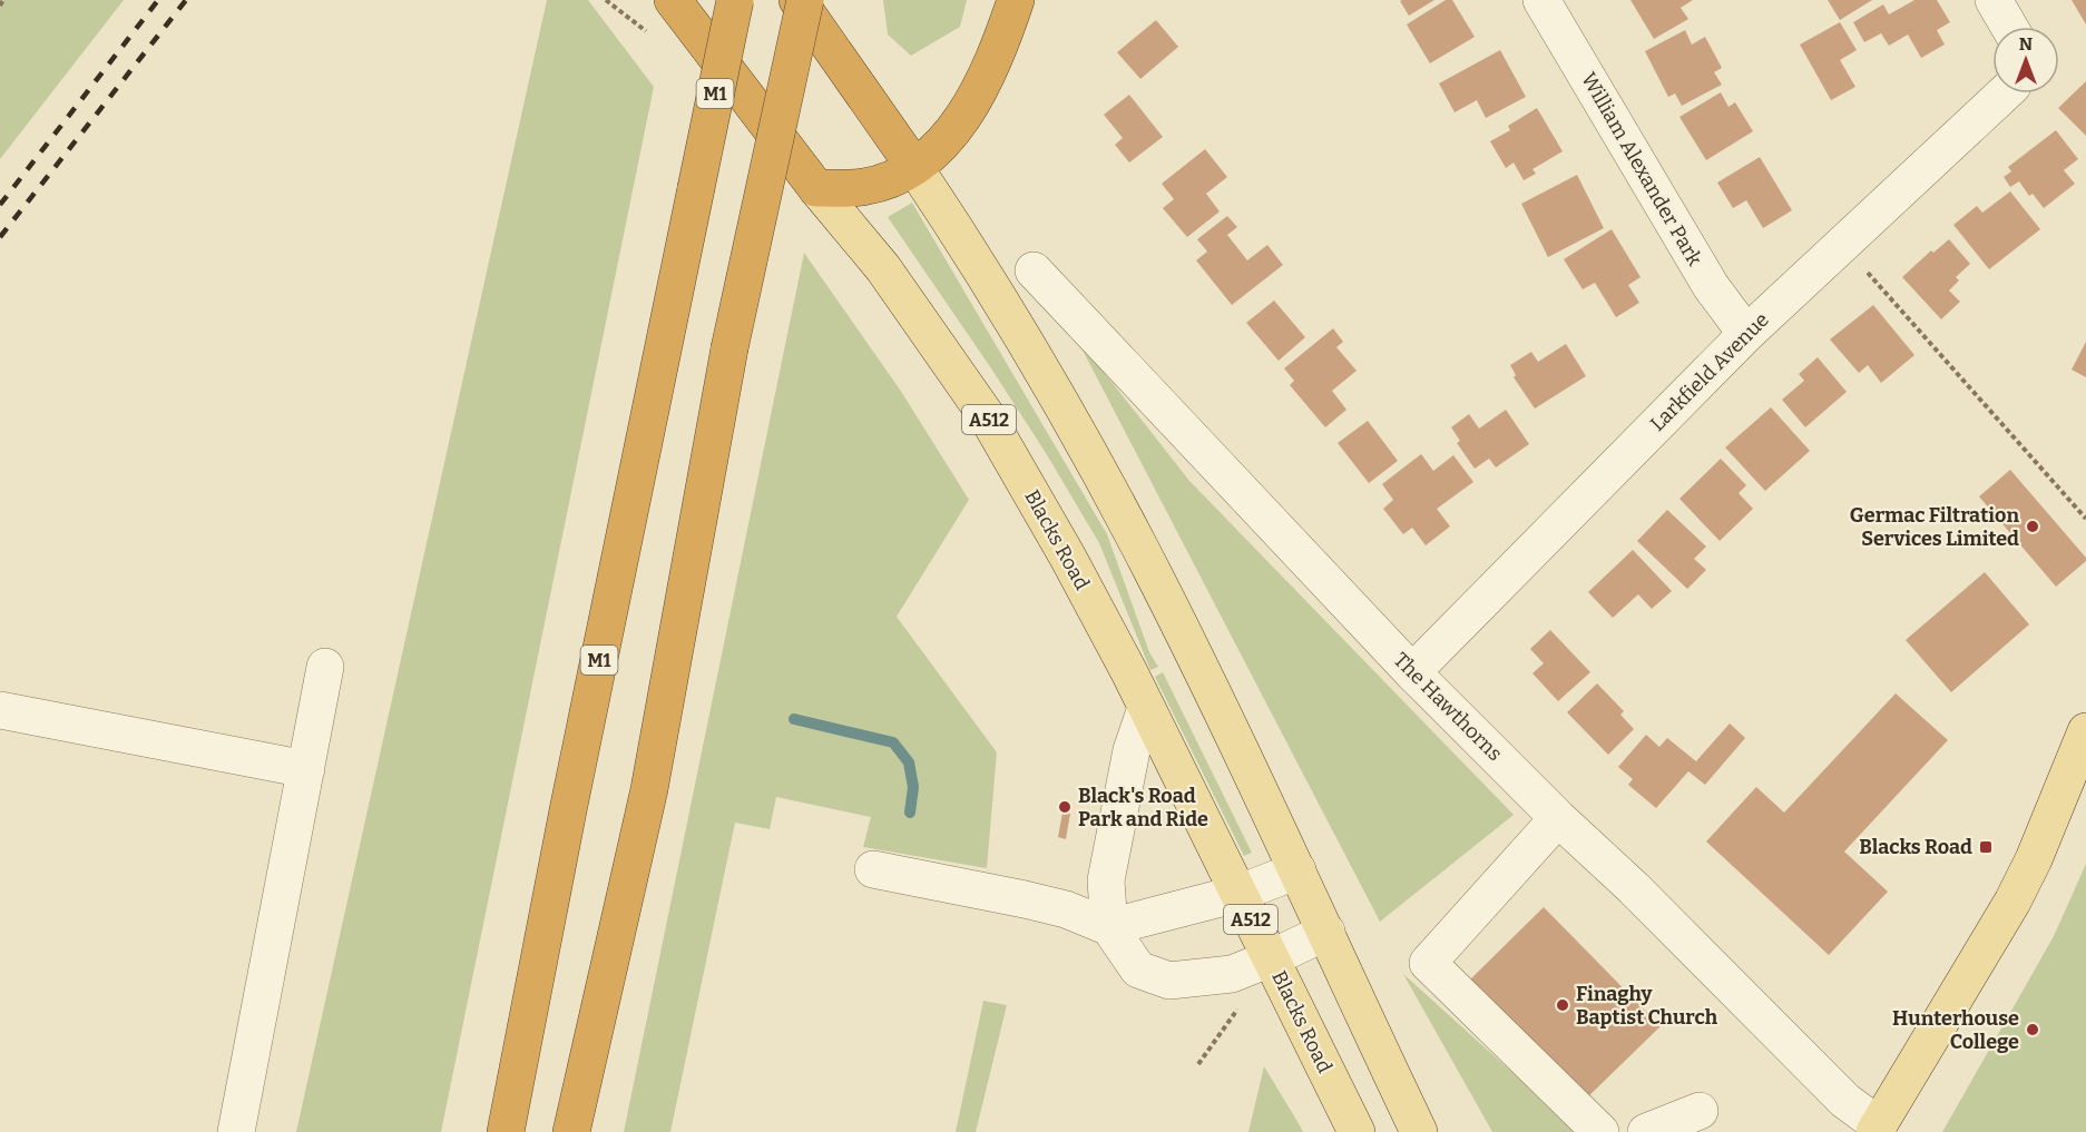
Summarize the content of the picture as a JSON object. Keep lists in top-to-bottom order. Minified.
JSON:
{"streets":{"highway":["M1","A512","Blacks Road"],"street":["William Alexander Park","Larkfield Avenue","The Hawthorns"]},"crossings":[["William Alexander Park","Larkfield Avenue"],["Larkfield Avenue","The Hawthorns"]],"places":{"other":["Germac Filtration Services Limited","Black's Road Park and Ride","Finaghy Baptist Church","Hunterhouse College"],"transit":["Blacks Road"]},"north":"top"}
